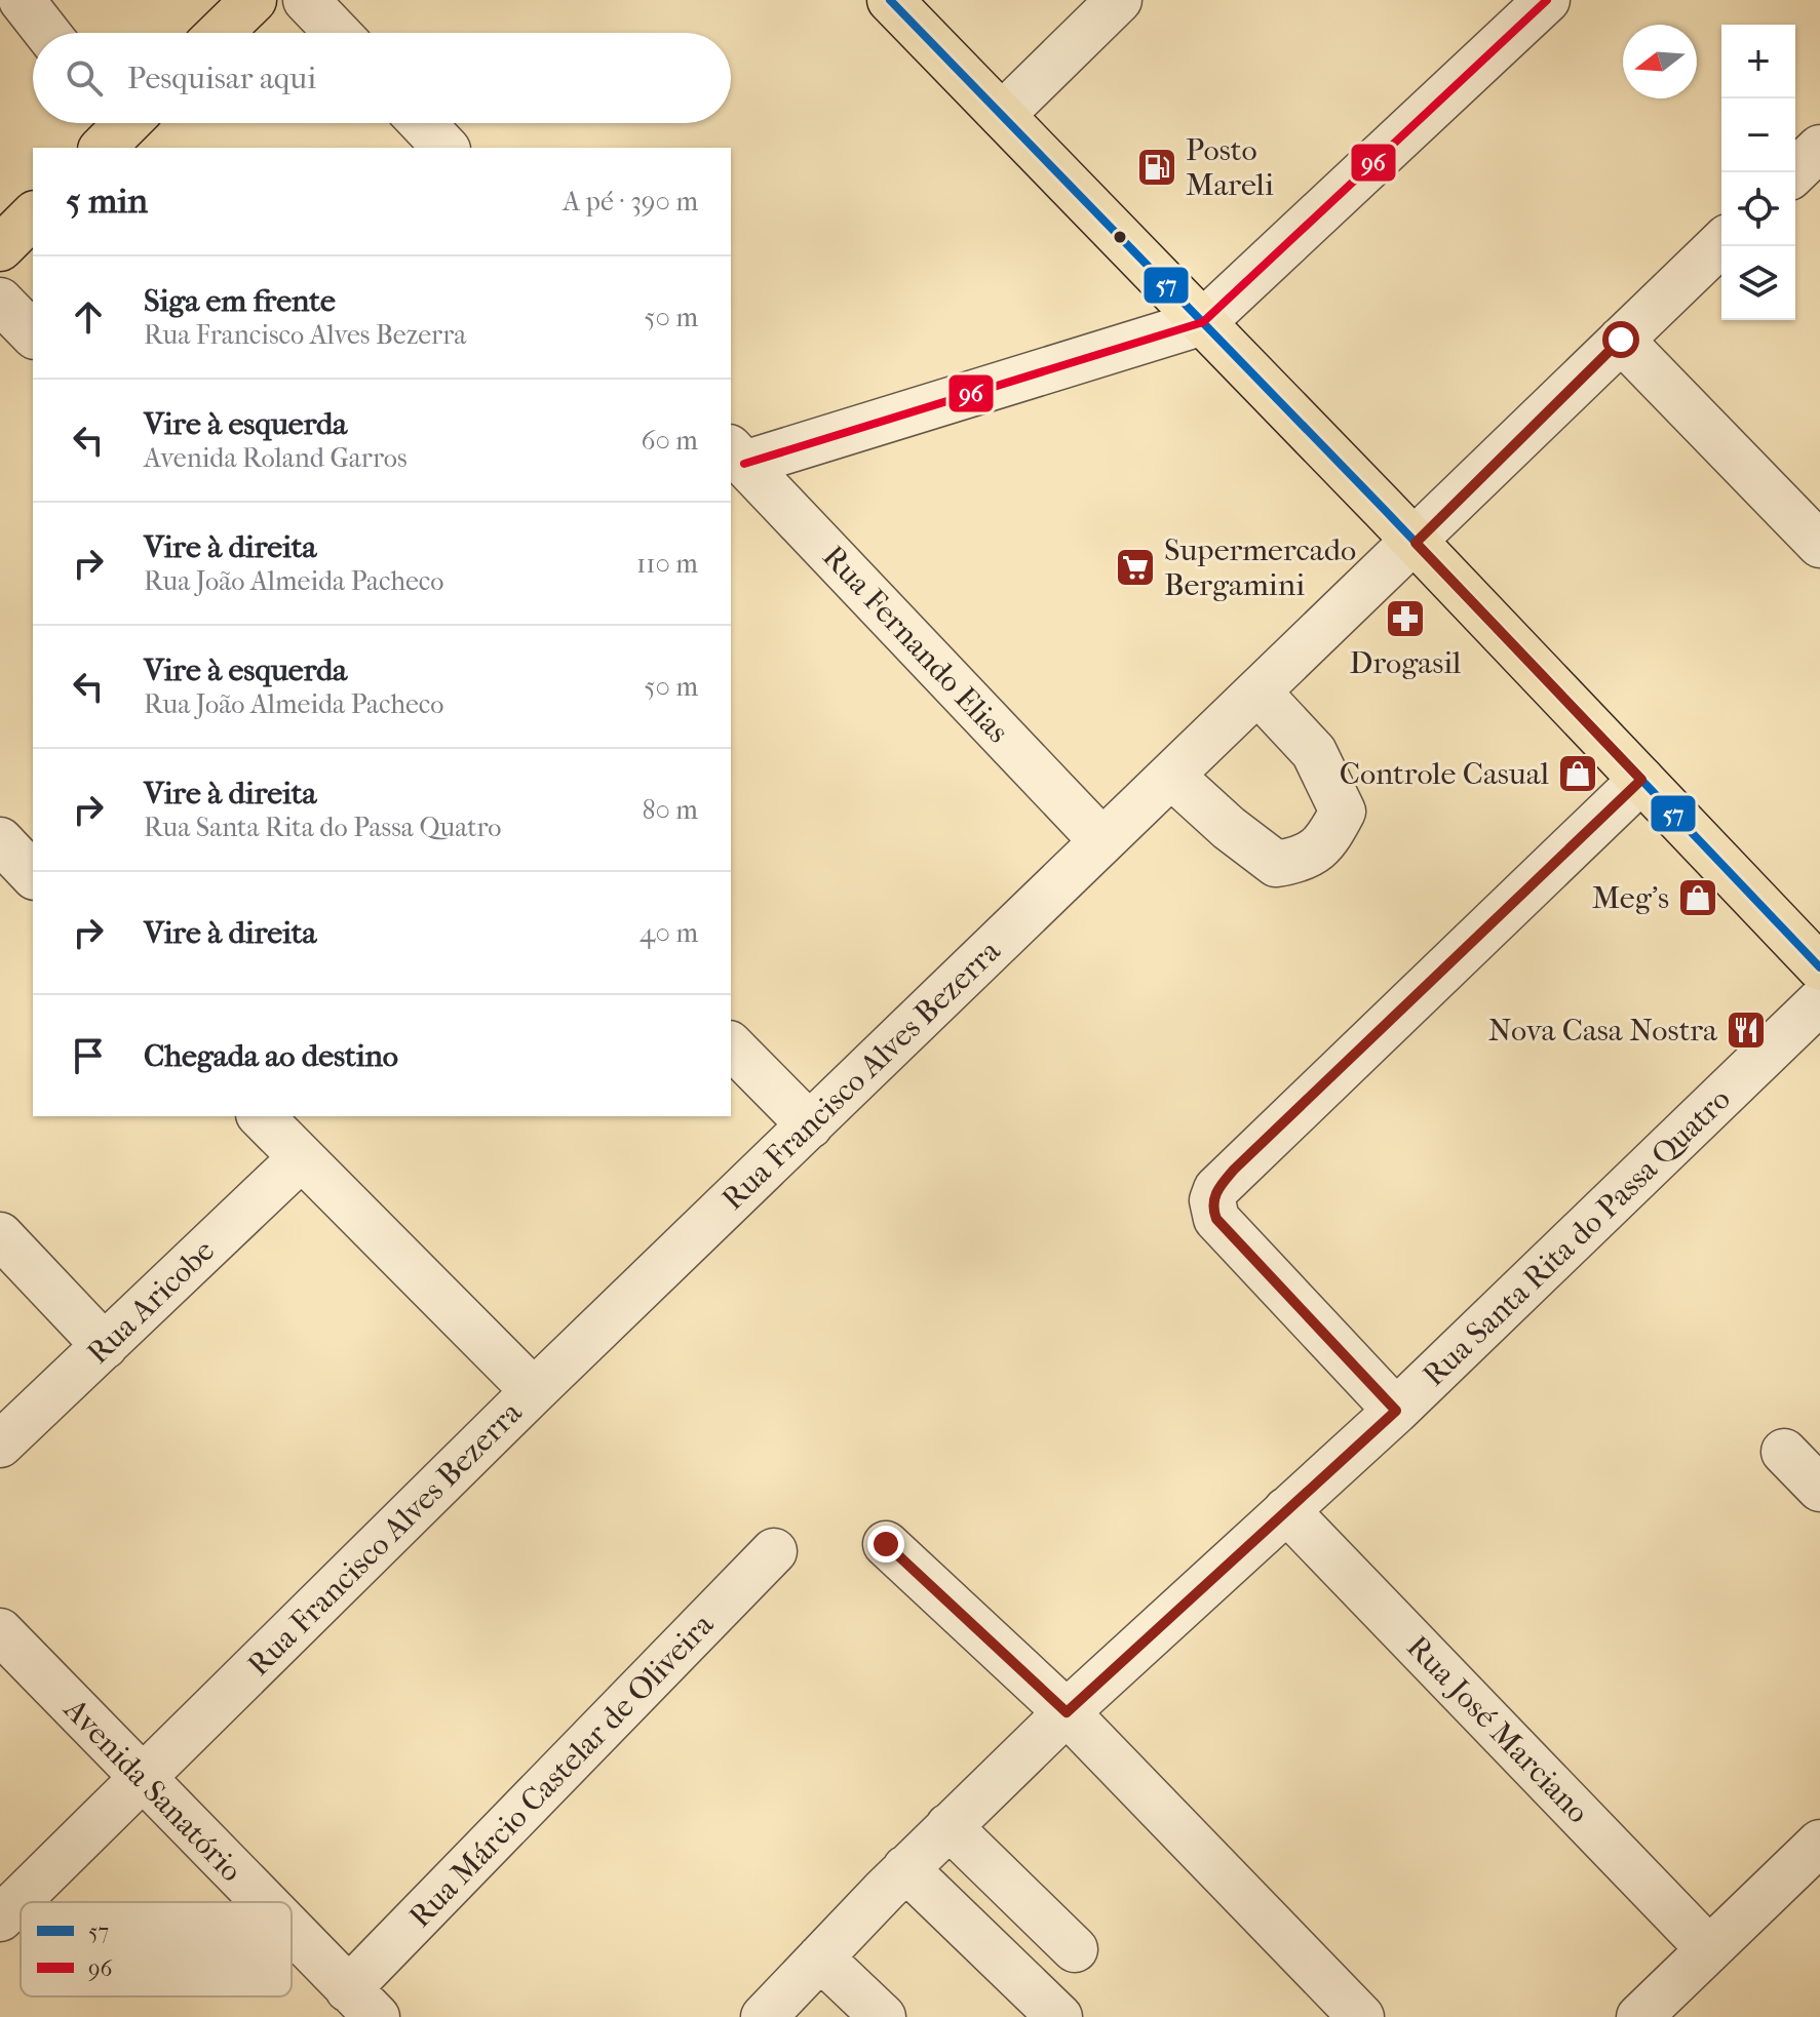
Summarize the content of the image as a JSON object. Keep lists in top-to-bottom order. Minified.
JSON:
{"streets":{"street":["Rua Fernando Elias","Rua Francisco Alves Bezerra","Rua Santa Rita do Passa Quatro","Rua Aricobe","Rua José Marciano","Rua Márcio Castelar de Oliveira","Avenida Sanatório"]},"crossings":[["Rua Fernando Elias","Rua Francisco Alves Bezerra"],["Rua Francisco Alves Bezerra","Avenida Sanatório"],["Rua Santa Rita do Passa Quatro","Rua José Marciano"],["Rua Márcio Castelar de Oliveira","Avenida Sanatório"]],"places":{"fuel station":["Posto Mareli"],"supermarket":["Supermercado Bergamini"],"pharmacy":["Drogasil"],"shop":["Controle Casual","Meg's"],"restaurant":["Nova Casa Nostra"]},"lines":["transit line 57","transit line 96"],"legend":["57","96"],"north":"left","page":{"map_buttons":["+","−"],"search":"Pesquisar aqui","heading":["5 min","A pé · 390 m"],"list":[["Siga em frente","Rua Francisco Alves Bezerra","50 m"],["Vire à esquerda","Avenida Roland Garros","60 m"],["Vire à direita","Rua João Almeida Pacheco","110 m"],["Vire à esquerda","Rua João Almeida Pacheco","50 m"],["Vire à direita","Rua Santa Rita do Passa Quatro","80 m"],["Vire à direita","40 m"],"Chegada ao destino"]}}
